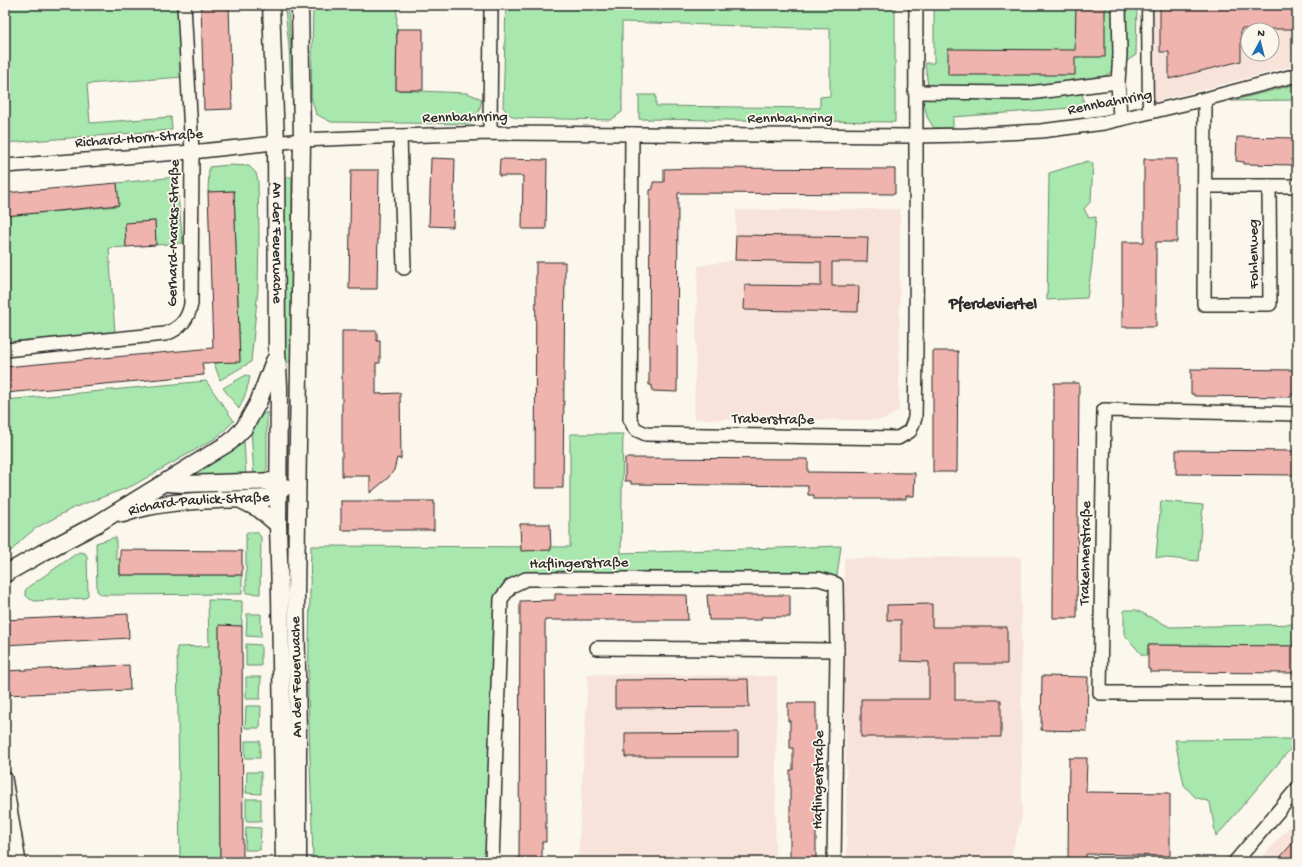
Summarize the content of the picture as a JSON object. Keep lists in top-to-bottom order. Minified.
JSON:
{"streets":{"street":["Rennbahnring","Richard-Horn-Straße","Gerhard-Marcks-Straße","An der Feuerwache","Fohlenweg","Traberstraße","Richard-Paulick-Straße","Trakehnerstraße","Haflingerstraße"]},"crossings":[["Rennbahnring","Richard-Horn-Straße"],["Rennbahnring","An der Feuerwache"],["Rennbahnring","Fohlenweg"],["Rennbahnring","Traberstraße"],["Richard-Horn-Straße","Gerhard-Marcks-Straße"],["Richard-Horn-Straße","An der Feuerwache"],["An der Feuerwache","Richard-Paulick-Straße"]],"districts":["Pferdeviertel"],"north":"top"}
